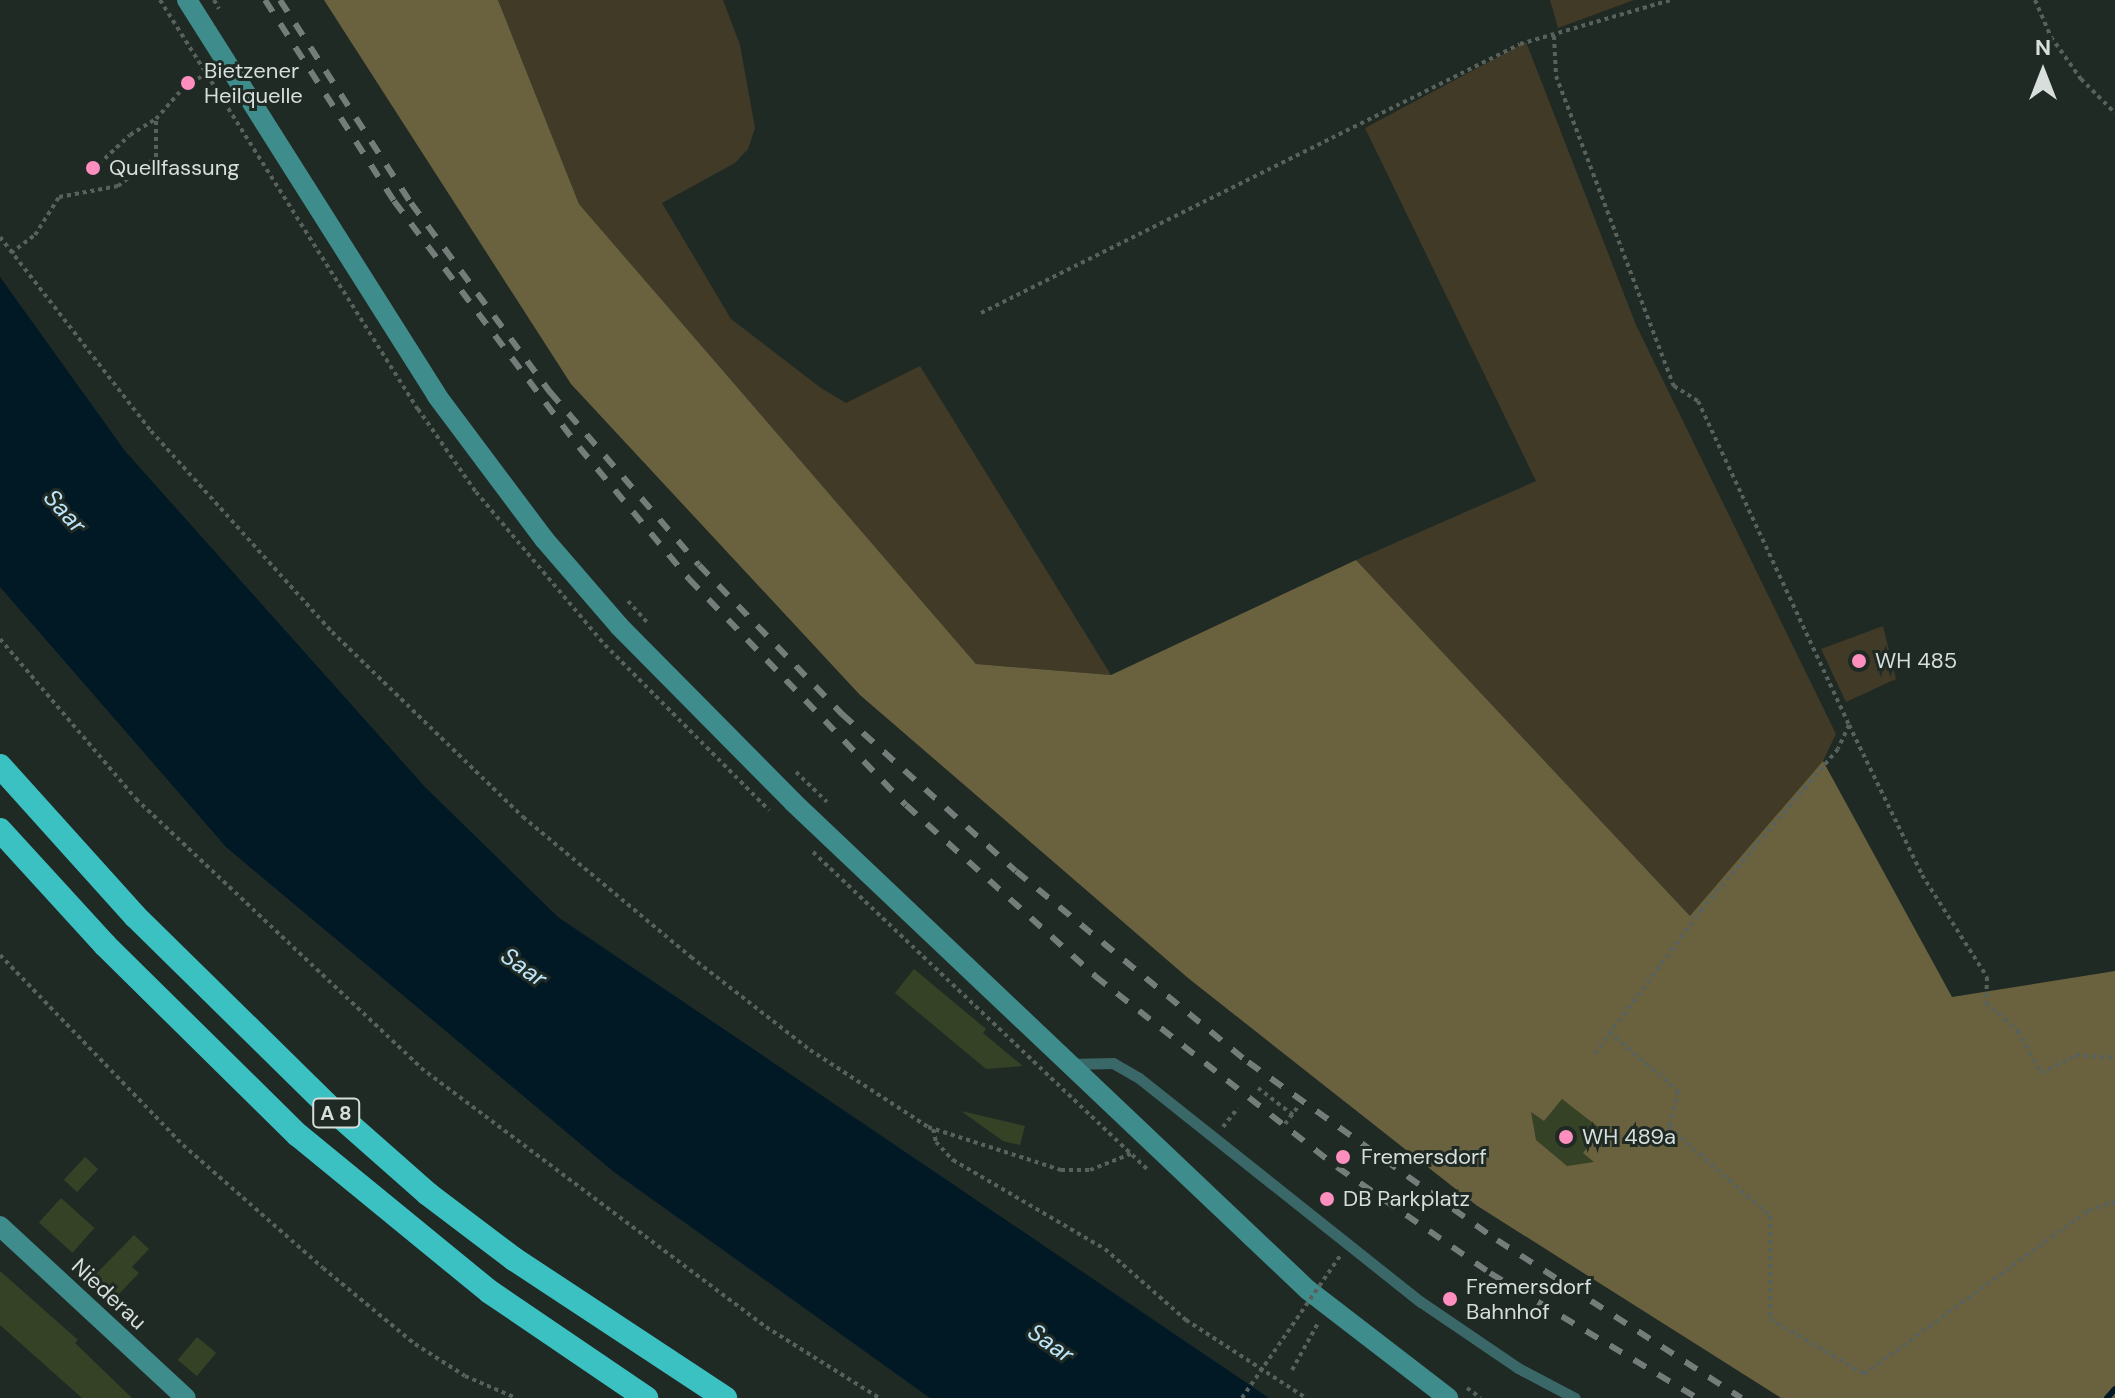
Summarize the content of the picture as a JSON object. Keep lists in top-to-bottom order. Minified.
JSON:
{"streets":{"highway":["A 8"],"main road":["Niederau"]},"water":["Saar"],"places":["Bietzener Heilquelle","Quellfassung","WH 485","WH 489a","Fremersdorf","DB Parkplatz","Fremersdorf Bahnhof"],"north":"top"}
